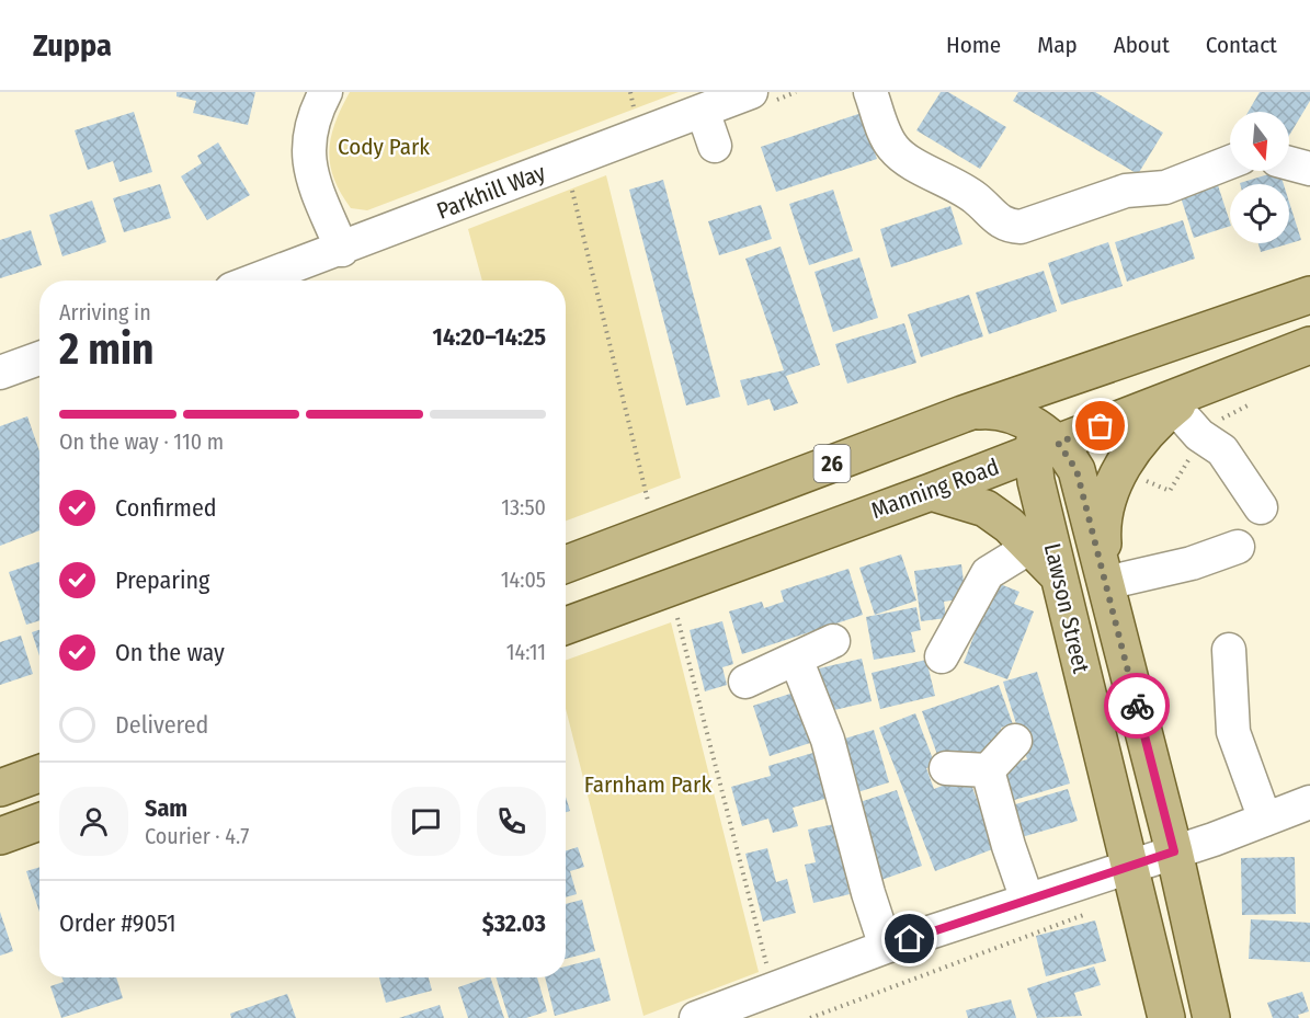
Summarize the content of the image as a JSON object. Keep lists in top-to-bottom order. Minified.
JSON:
{"streets":{"main road":["26","Manning Road","Lawson Street"],"street":["Parkhill Way"]},"crossings":[["Manning Road","Lawson Street"]],"parks":["Cody Park","Farnham Park"],"north":"bottom","page":{"header":"Zuppa","nav":["Home","Map","About","Contact"],"heading":["2 min","Arriving in","14:20–14:25"],"panel":["Sam","Courier · 4.7","Order #9051","$32.03"],"bar":"On the way · 110 m","list":[["Confirmed","13:50"],["Preparing","14:05"],["On the way","14:11"],"Delivered"]}}
